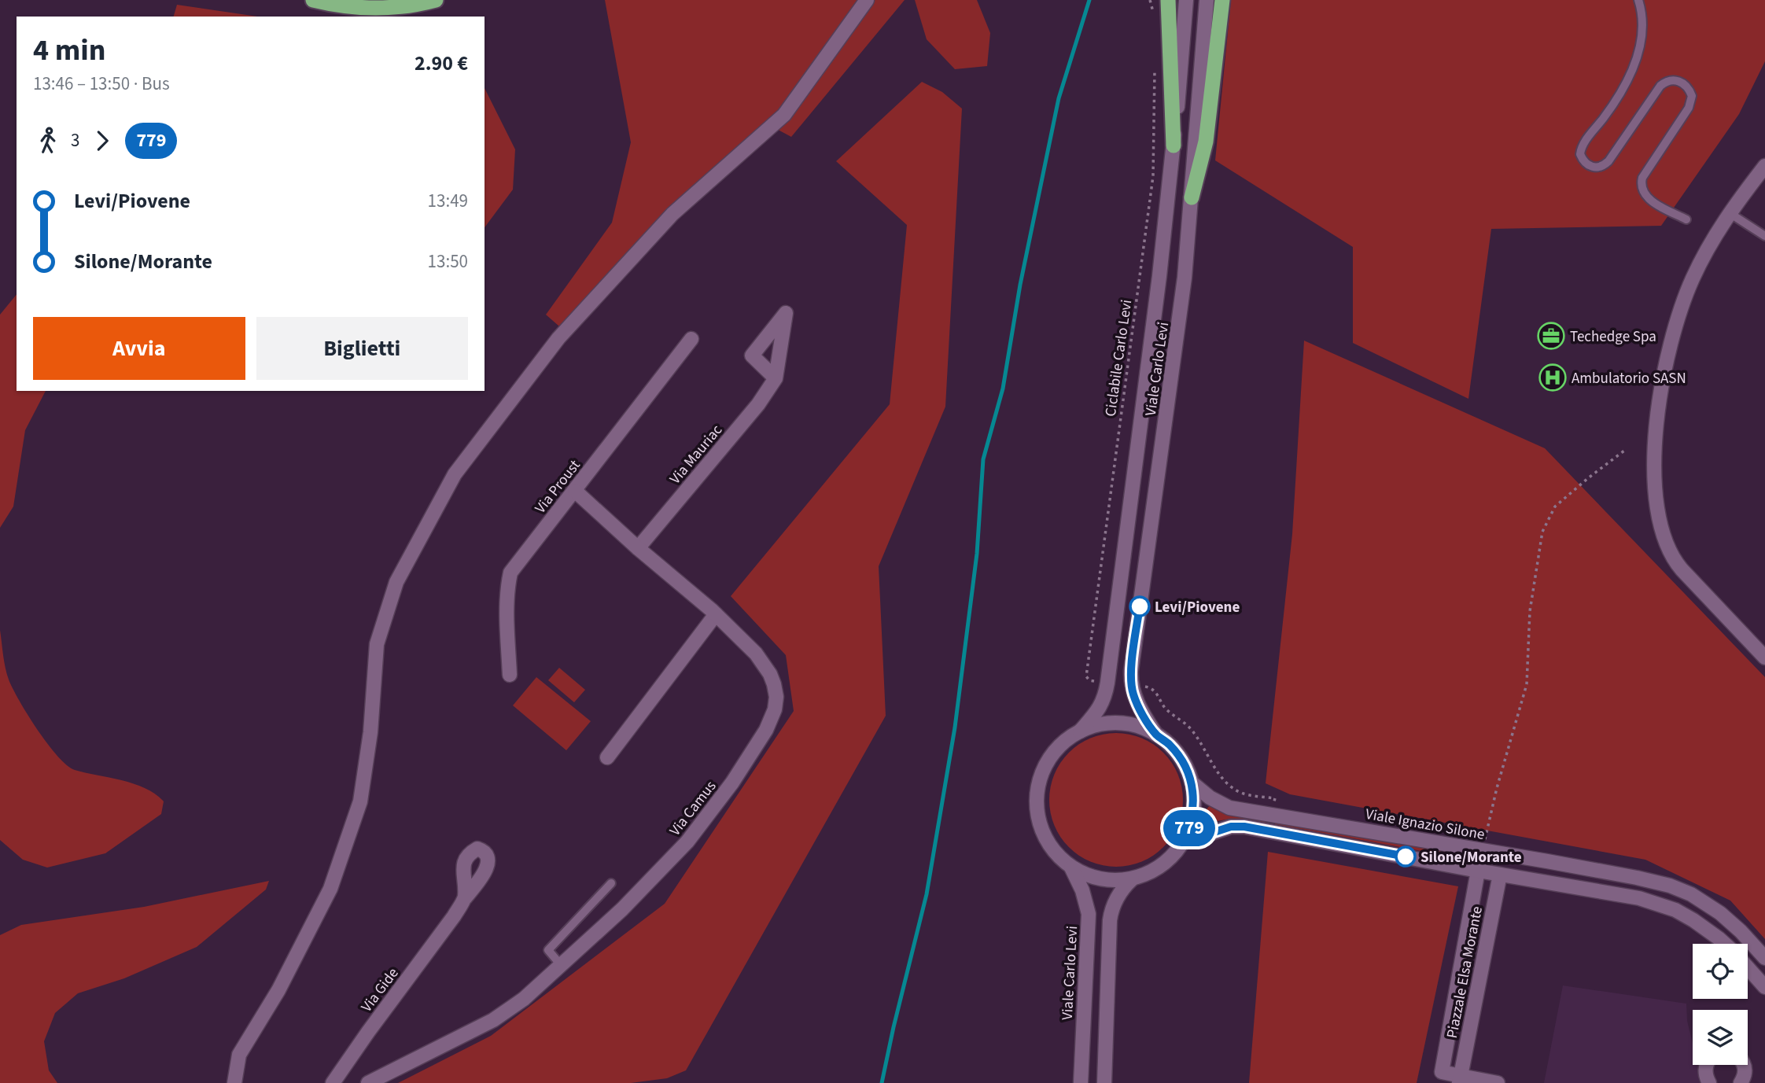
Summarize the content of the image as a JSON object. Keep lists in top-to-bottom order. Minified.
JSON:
{"streets":{"street":["Viale Carlo Levi","Via Mauriac","Via Proust","Via Camus","Viale Ignazio Silone","Piazzale Elsa Morante","Via Gide"],"path":["Ciclabile Carlo Levi"]},"crossings":[["Viale Carlo Levi","Viale Ignazio Silone"],["Via Mauriac","Via Camus"],["Via Proust","Via Camus"]],"places":{"office":["Techedge Spa"],"hospital":["Ambulatorio SASN"],"other":["Levi/Piovene","Silone/Morante"]},"lines":["bus line 779"],"page":{"on_map":"779","heading":["4 min","13:46 – 13:50 · Bus","2.90 €"],"legs":["3","779"],"list":[{"name":"Levi/Piovene","value":"13:49"},{"name":"Silone/Morante","value":"13:50"}],"buttons":["Avvia","Biglietti"]}}
